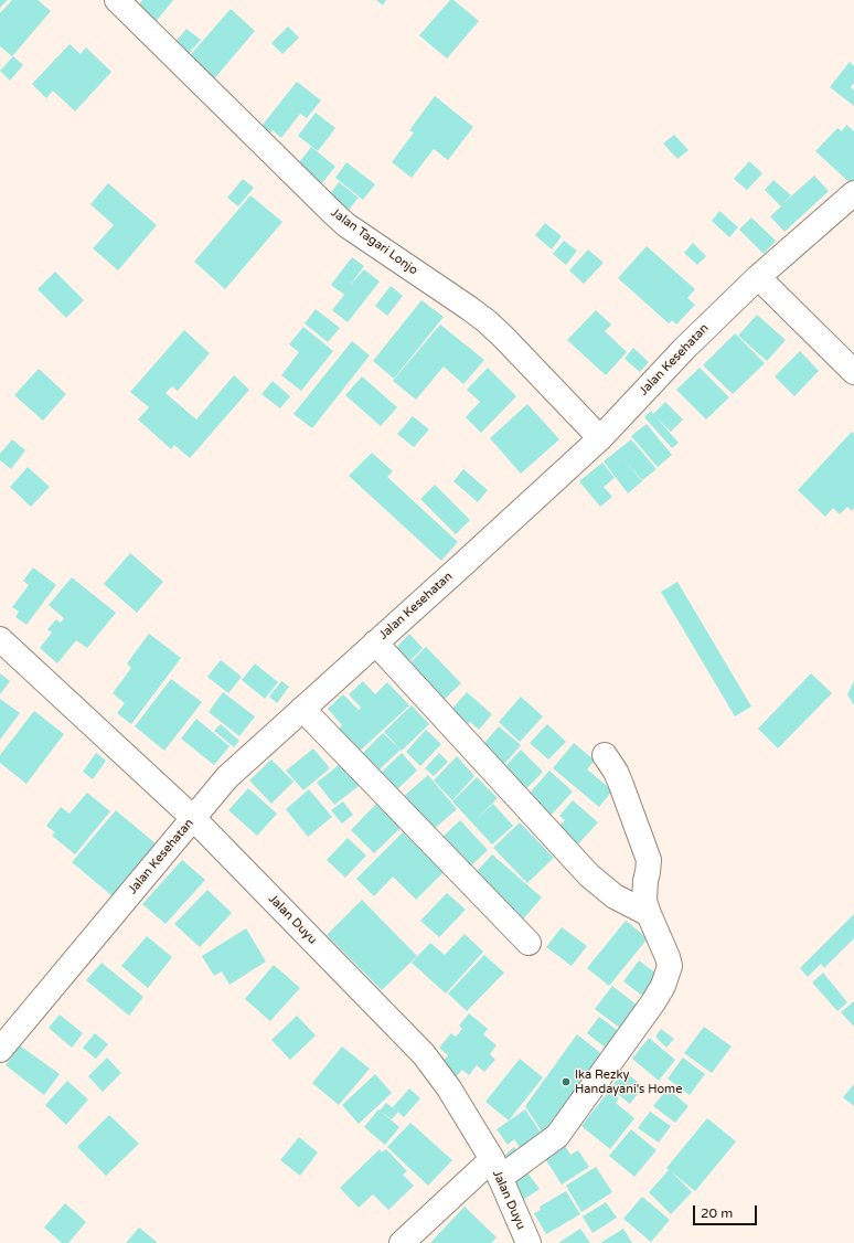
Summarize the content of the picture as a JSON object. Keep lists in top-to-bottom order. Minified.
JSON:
{"streets":{"street":["Jalan Tagari Lonjo","Jalan Kesehatan","Jalan Duyu"]},"crossings":[["Jalan Tagari Lonjo","Jalan Kesehatan"],["Jalan Kesehatan","Jalan Duyu"]],"places":["Ika Rezky Handayani's Home"],"scale_bar":"20 m"}
